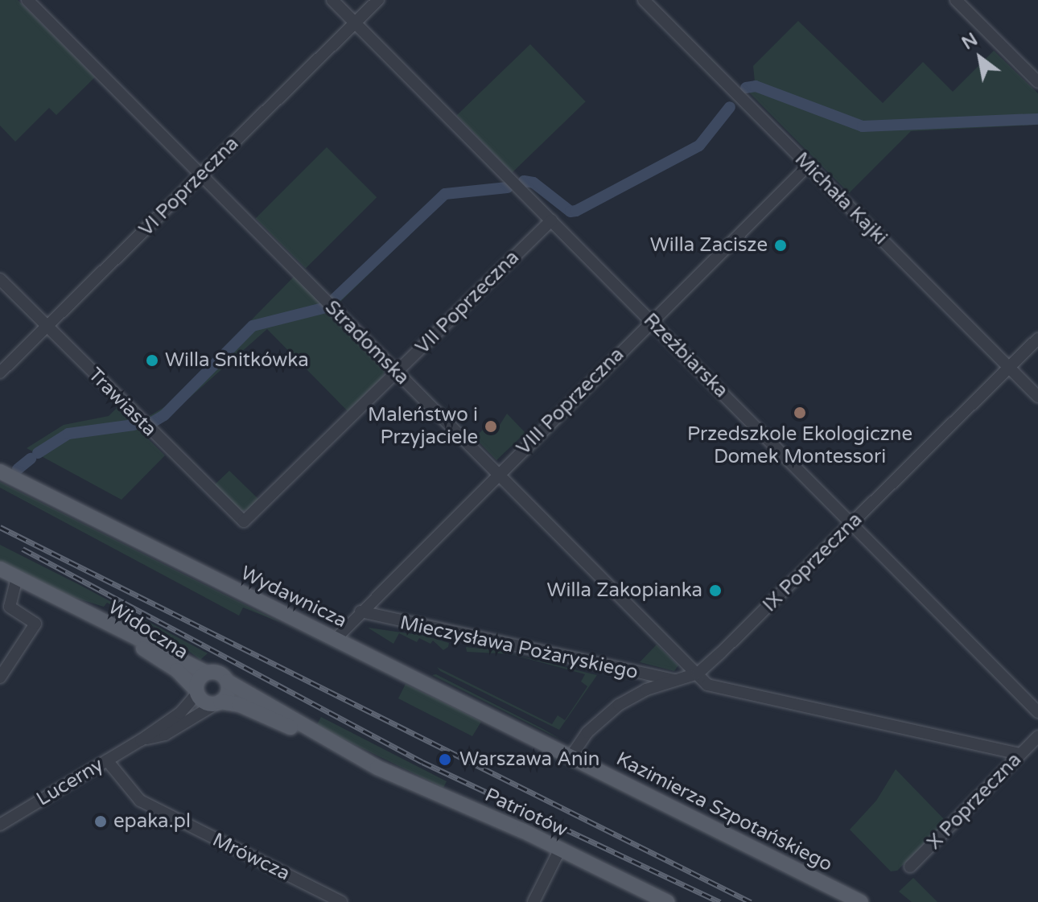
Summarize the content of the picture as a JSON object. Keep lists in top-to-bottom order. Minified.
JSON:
{"streets":{"main road":["Wydawnicza","Widoczna","Kazimierza Szpotańskiego","Patriotów"],"street":["VI Poprzeczna","Michała Kajki","VII Poprzeczna","Stradomska","Rzeźbiarska","VIII Poprzeczna","Trawiasta","IX Poprzeczna","Mieczysława Pożaryskiego","Lucerny","X Poprzeczna","Mrówcza"]},"crossings":[["VI Poprzeczna","Stradomska"],["VI Poprzeczna","Rzeźbiarska"],["VI Poprzeczna","Trawiasta"],["Michała Kajki","VIII Poprzeczna"],["Michała Kajki","IX Poprzeczna"],["VII Poprzeczna","Stradomska"],["VII Poprzeczna","Rzeźbiarska"],["VII Poprzeczna","Trawiasta"],["Stradomska","VIII Poprzeczna"],["Stradomska","IX Poprzeczna"],["Stradomska","X Poprzeczna"],["Rzeźbiarska","VIII Poprzeczna"],["Rzeźbiarska","IX Poprzeczna"],["VIII Poprzeczna","Wydawnicza"],["VIII Poprzeczna","Mieczysława Pożaryskiego"],["IX Poprzeczna","Wydawnicza"],["IX Poprzeczna","Mieczysława Pożaryskiego"],["IX Poprzeczna","Kazimierza Szpotańskiego"],["Wydawnicza","Kazimierza Szpotańskiego"],["Widoczna","Lucerny"],["Widoczna","Patriotów"],["Lucerny","Patriotów"],["Lucerny","Mrówcza"]],"places":["Willa Zacisze","Willa Snitkówka","Przedszkole Ekologiczne Domek Montessori","Maleństwo i Przyjaciele","Willa Zakopianka","Warszawa Anin","epaka.pl"],"north":"top left"}
